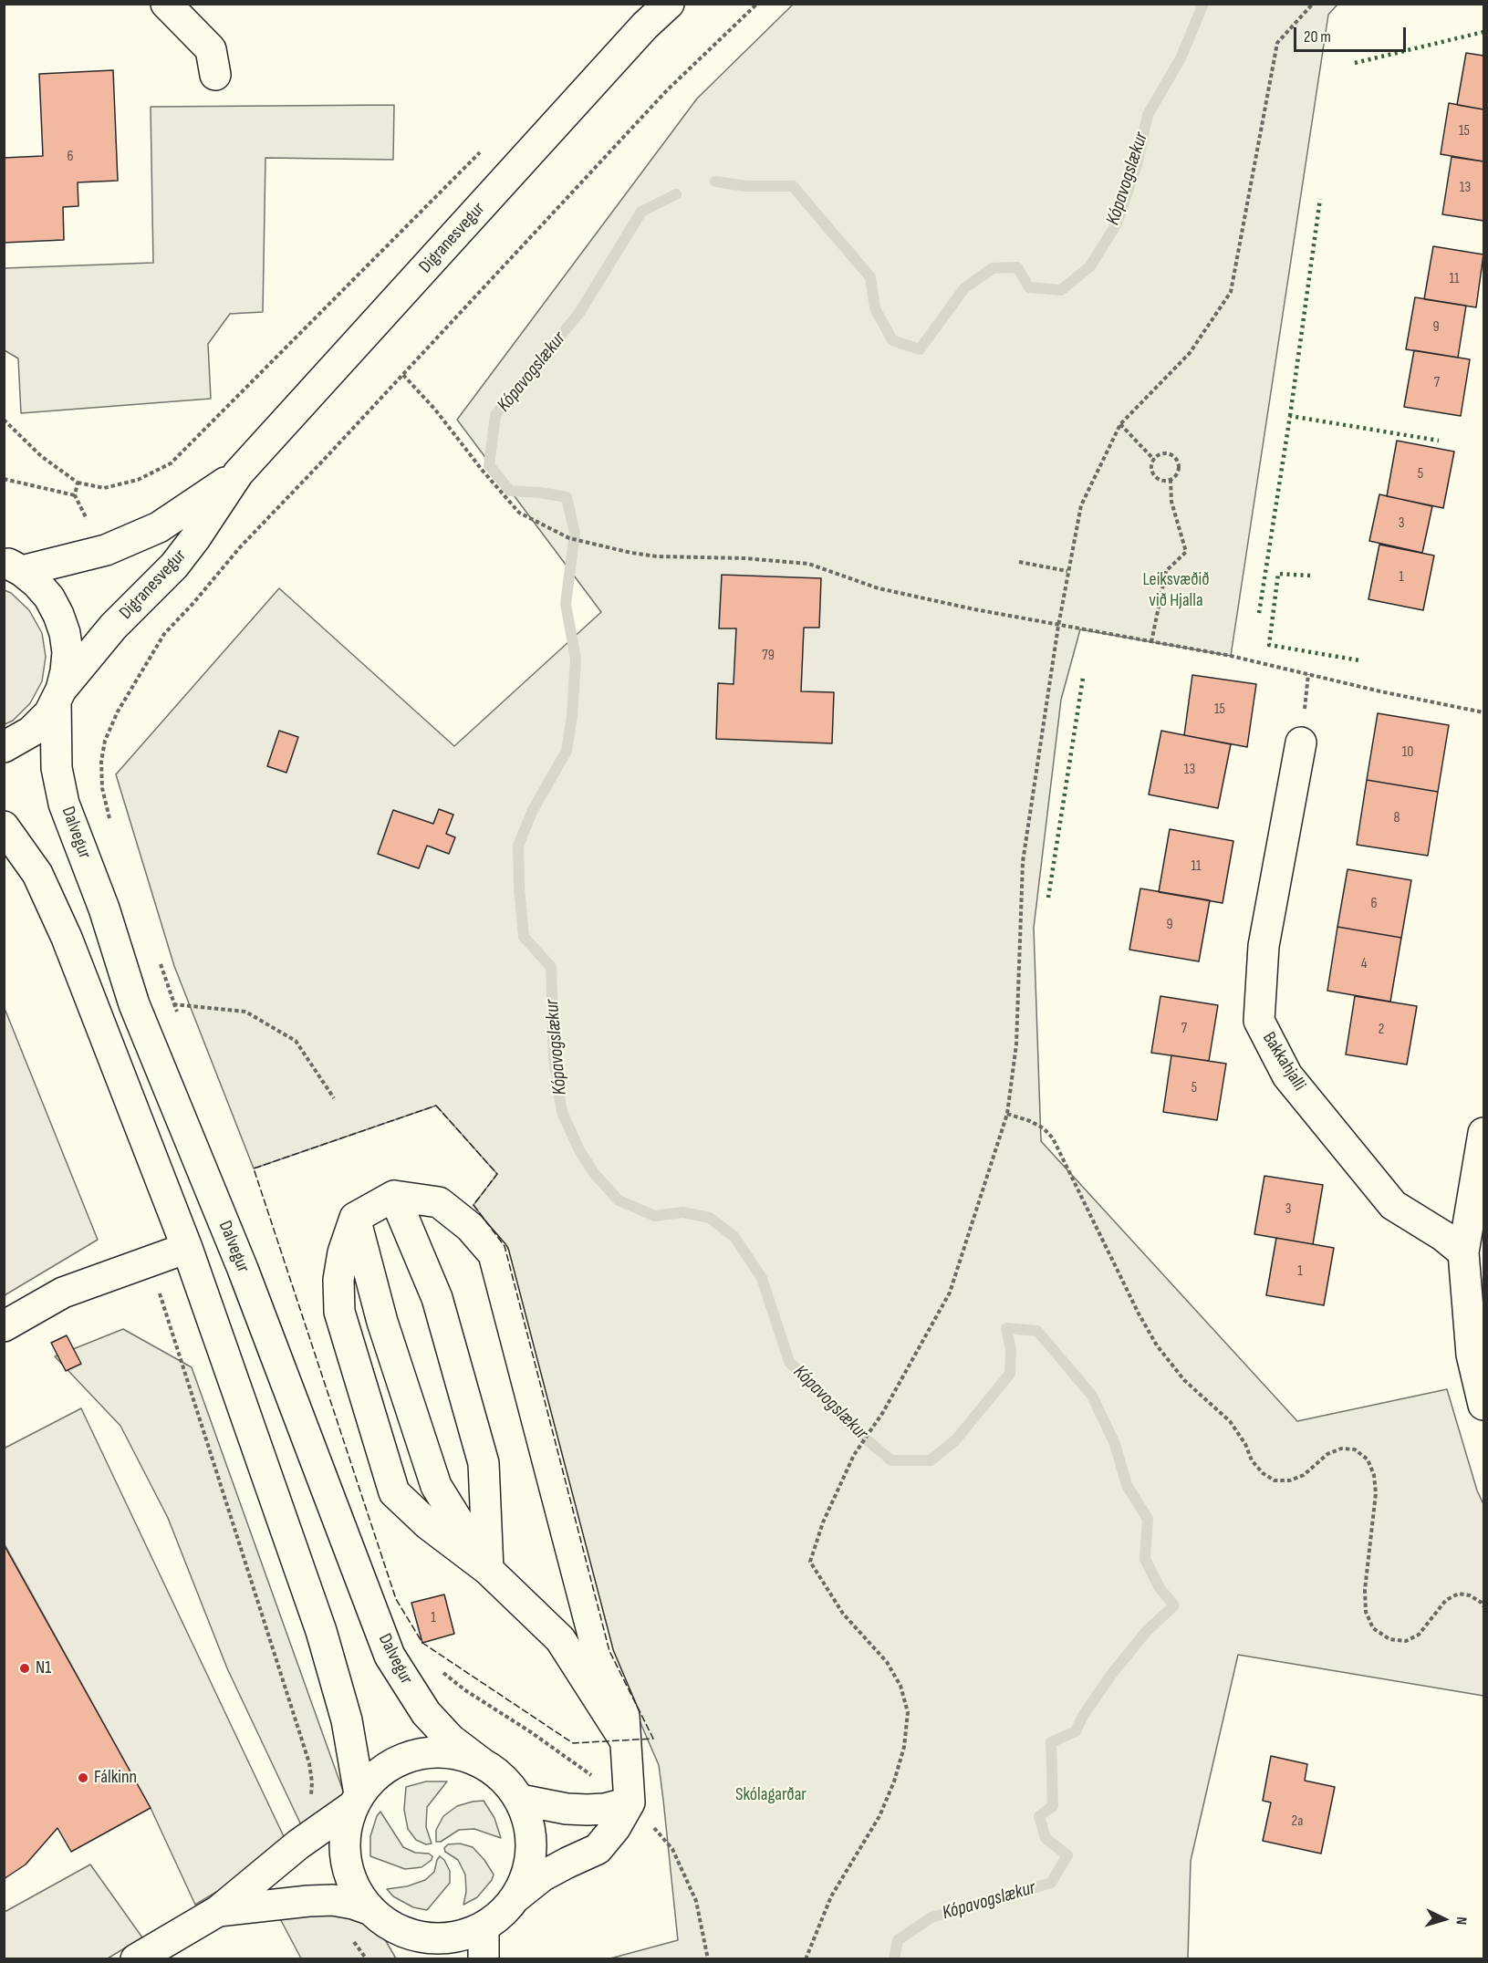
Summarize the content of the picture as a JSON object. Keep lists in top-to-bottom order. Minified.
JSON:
{"streets":{"street":["Digranesvegur","Dalvegur","Bakkahjalli"]},"crossings":[["Digranesvegur","Dalvegur"]],"water":["Kópavogslækur"],"parks":["Leiksvæðið við Hjalla","Skólagarðar"],"places":["N1","Fálkinn"],"house_numbers":["15","6","13","11","9","7","5","3","1","79","15","10","13","8","11","6","9","4","7","2","5","3","1","1","2a"],"scale_bar":"20 m","north":"right"}
